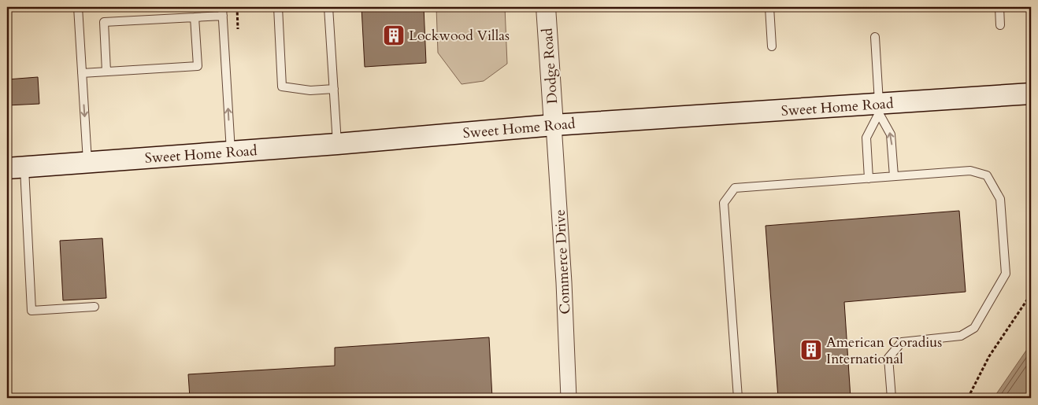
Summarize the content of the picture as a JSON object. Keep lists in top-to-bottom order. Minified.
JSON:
{"streets":{"main road":["Sweet Home Road"],"street":["Dodge Road","Commerce Drive"]},"crossings":[["Dodge Road","Sweet Home Road"],["Dodge Road","Commerce Drive"],["Sweet Home Road","Commerce Drive"]],"places":{"building":["Lockwood Villas","American Coradius International"]}}
